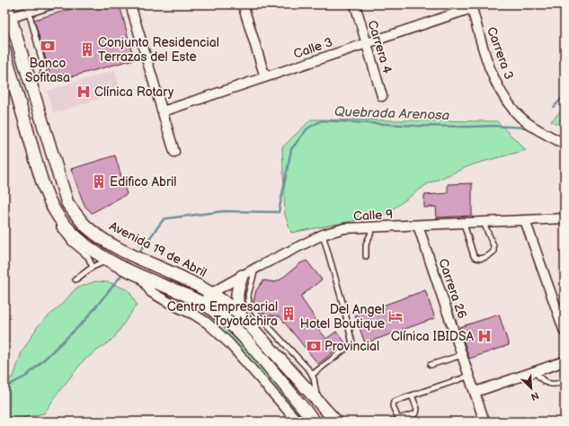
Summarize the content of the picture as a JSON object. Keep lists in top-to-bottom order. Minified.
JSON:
{"streets":{"main road":["Avenida 19 de Abril"],"street":["Carrera 4","Calle 3","Carrera 3","Calle 9","Carrera 26"]},"crossings":[["Carrera 4","Calle 3"],["Calle 3","Carrera 3"],["Calle 9","Avenida 19 de Abril"],["Calle 9","Carrera 26"]],"water":["Quebrada Arenosa"],"places":{"bank":["Banco Sofitasa","Provincial"],"building":["Conjunto Residencial Terrazas del Este","Edifico Abril","Centro Empresarial Toyotáchira"],"hospital":["Clínica Rotary","Clínica IBIDSA"],"hotel":["Del Angel Hotel Boutique"]},"north":"bottom right"}
